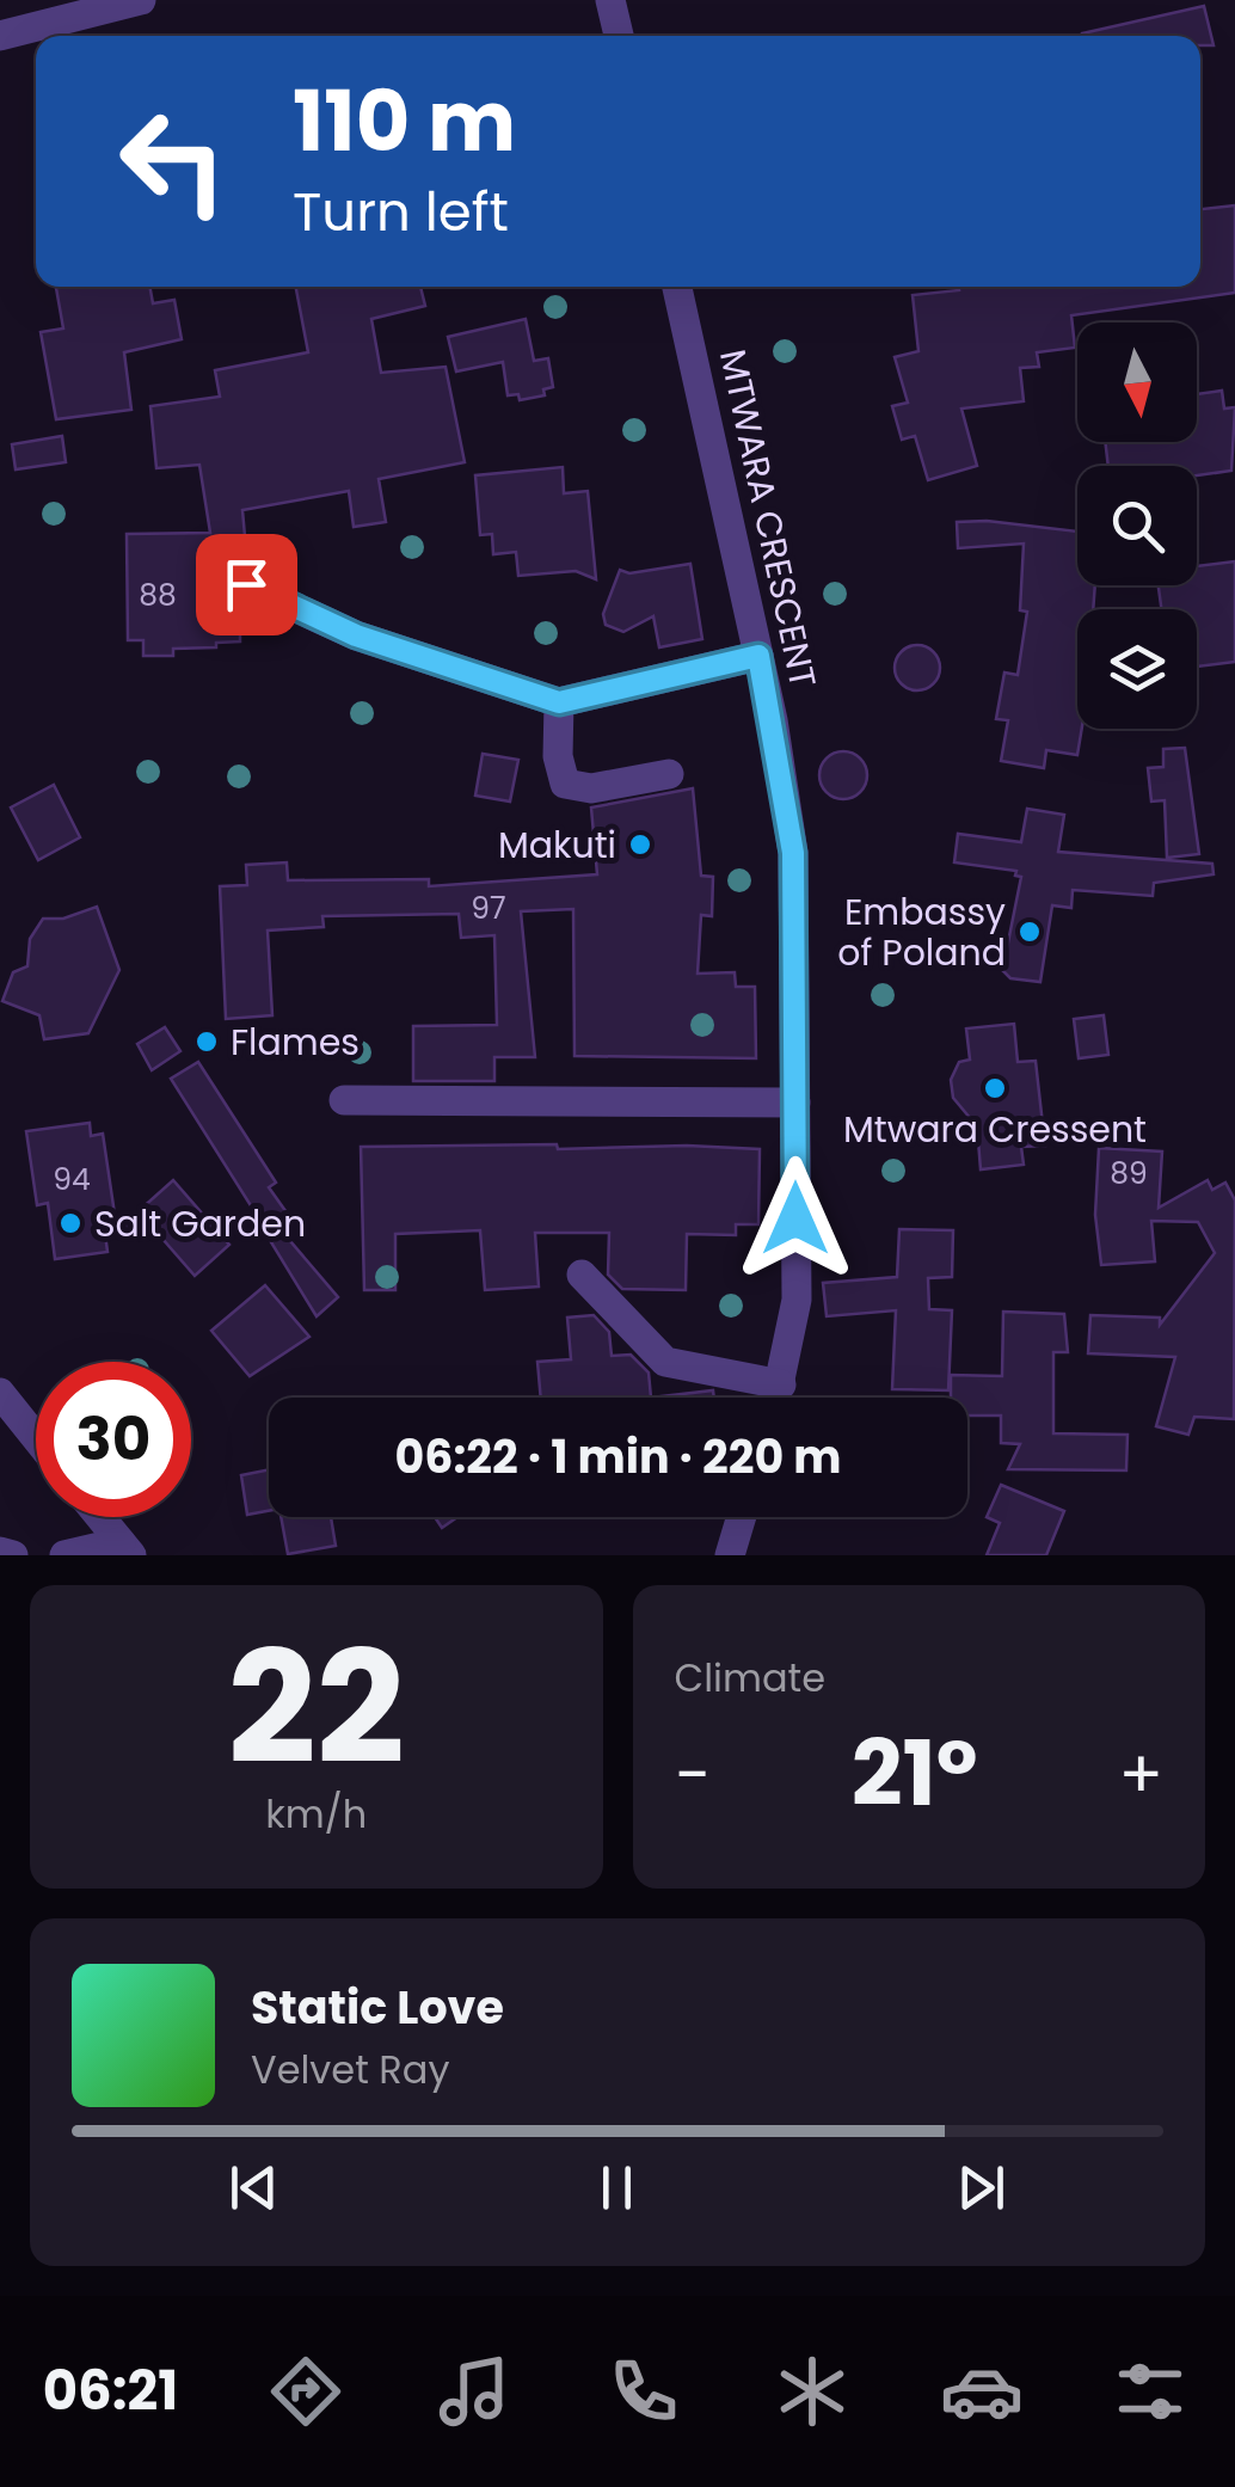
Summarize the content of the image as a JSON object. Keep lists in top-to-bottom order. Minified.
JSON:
{"streets":{"street":["MTWARA CRESCENT"]},"places":["Makuti","Embassy of Poland","Flames","Mtwara Cressent","Salt Garden"],"house_numbers":["88","97","89","94"],"north":"bottom","page":{"turn":["110 m","Turn left"],"limit":"30","trip":"06:22 · 1 min · 220 m","tile":[["22","km/h"],"Climate"],"heat":["−","21°","+"],"song":["Static Love","Velvet Ray"],"tabs":"06:21"}}
